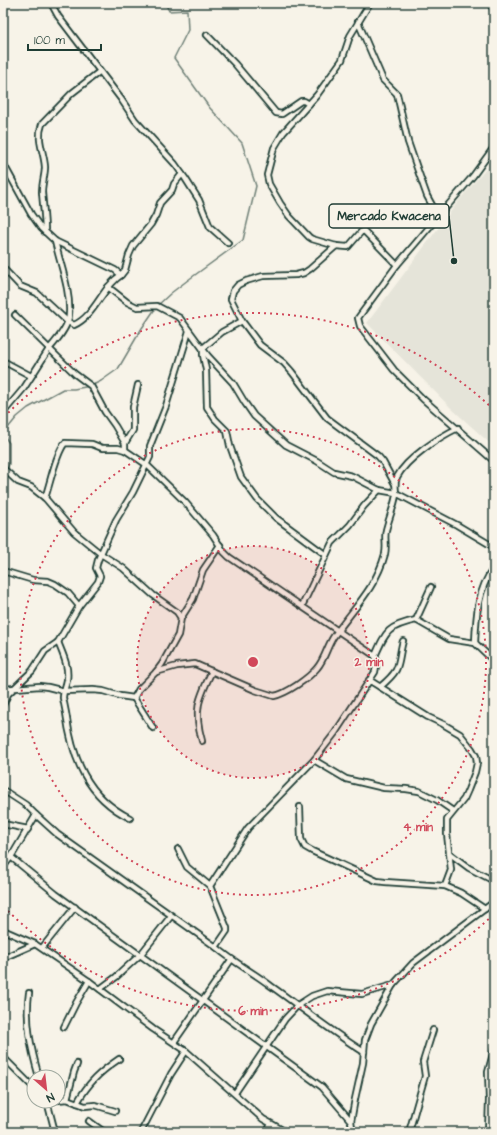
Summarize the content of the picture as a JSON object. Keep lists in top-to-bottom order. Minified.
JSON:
{"places":["Mercado Kwacena"],"scale_bar":"100 m","north":"bottom right","rings":["2 min","4 min","6 min"]}
